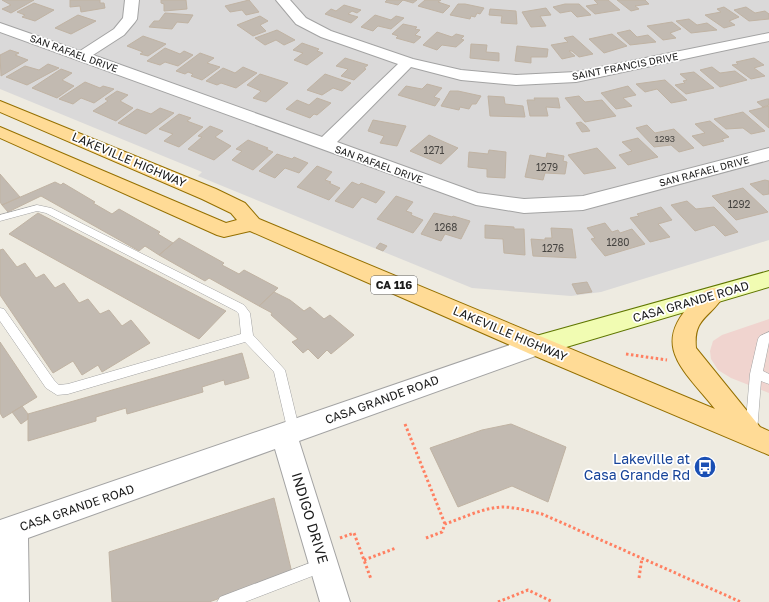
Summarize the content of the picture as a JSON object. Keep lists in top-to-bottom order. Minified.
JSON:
{"streets":{"main road":["LAKEVILLE HIGHWAY","CA 116","CASA GRANDE ROAD"],"street":["SAN RAFAEL DRIVE","SAINT FRANCIS DRIVE","INDIGO DRIVE"]},"crossings":[["LAKEVILLE HIGHWAY","CASA GRANDE ROAD"],["CASA GRANDE ROAD","INDIGO DRIVE"]],"places":{"bus stop":["Lakeville at Casa Grande Rd"]},"house_numbers":["1293","1271","1279","1292","1268","1280","1276"]}
